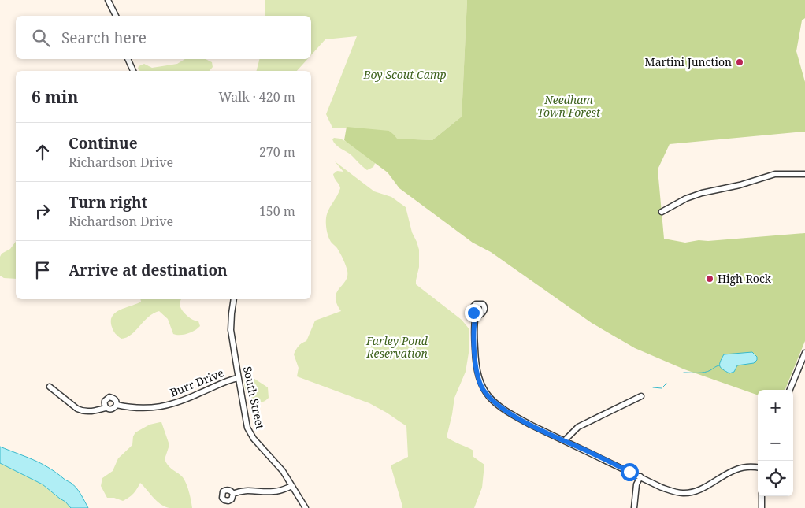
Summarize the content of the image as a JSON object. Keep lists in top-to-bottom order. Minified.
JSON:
{"streets":{"street":["Burr Drive","South Street"]},"crossings":[["Burr Drive","South Street"]],"parks":["Boy Scout Camp","Needham Town Forest","Farley Pond Reservation"],"places":["Martini Junction","High Rock"],"page":{"search":"Search here","heading":["6 min","Walk · 420 m"],"list":[["Continue","Richardson Drive","270 m"],["Turn right","Richardson Drive","150 m"],"Arrive at destination"],"map_buttons":["+","−"]}}
